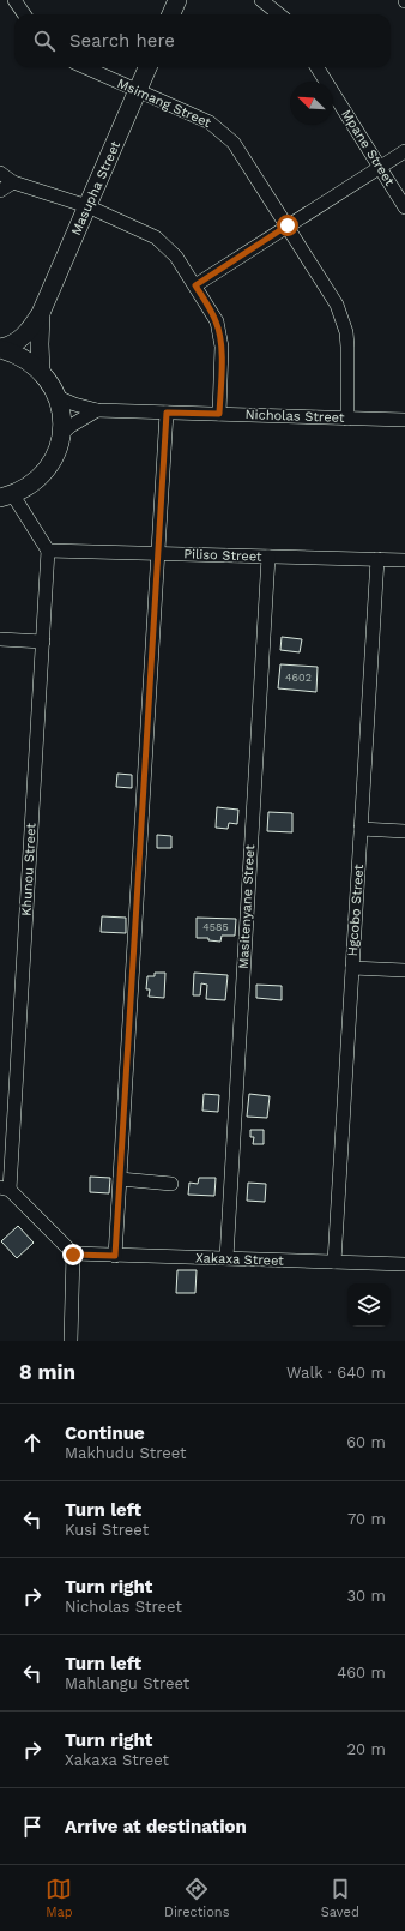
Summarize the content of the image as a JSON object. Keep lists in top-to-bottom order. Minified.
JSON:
{"streets":{"main road":["Masupha Street"],"street":["Msimang Street","Mpane Street","Nicholas Street","Piliso Street","Khunou Street","Masitenyane Street","Hgcobo Street","Xakaxa Street"]},"crossings":[["Msimang Street","Masupha Street"],["Msimang Street","Nicholas Street"],["Piliso Street","Khunou Street"],["Piliso Street","Masitenyane Street"],["Piliso Street","Hgcobo Street"],["Masitenyane Street","Xakaxa Street"],["Hgcobo Street","Xakaxa Street"]],"house_numbers":["4602","4585"],"north":"top left","page":{"search":"Search here","heading":["8 min","Walk · 640 m"],"list":[["Continue","Makhudu Street","60 m"],["Turn left","Kusi Street","70 m"],["Turn right","Nicholas Street","30 m"],["Turn left","Mahlangu Street","460 m"],["Turn right","Xakaxa Street","20 m"],"Arrive at destination"],"nav":["Map","Directions","Saved"]}}
